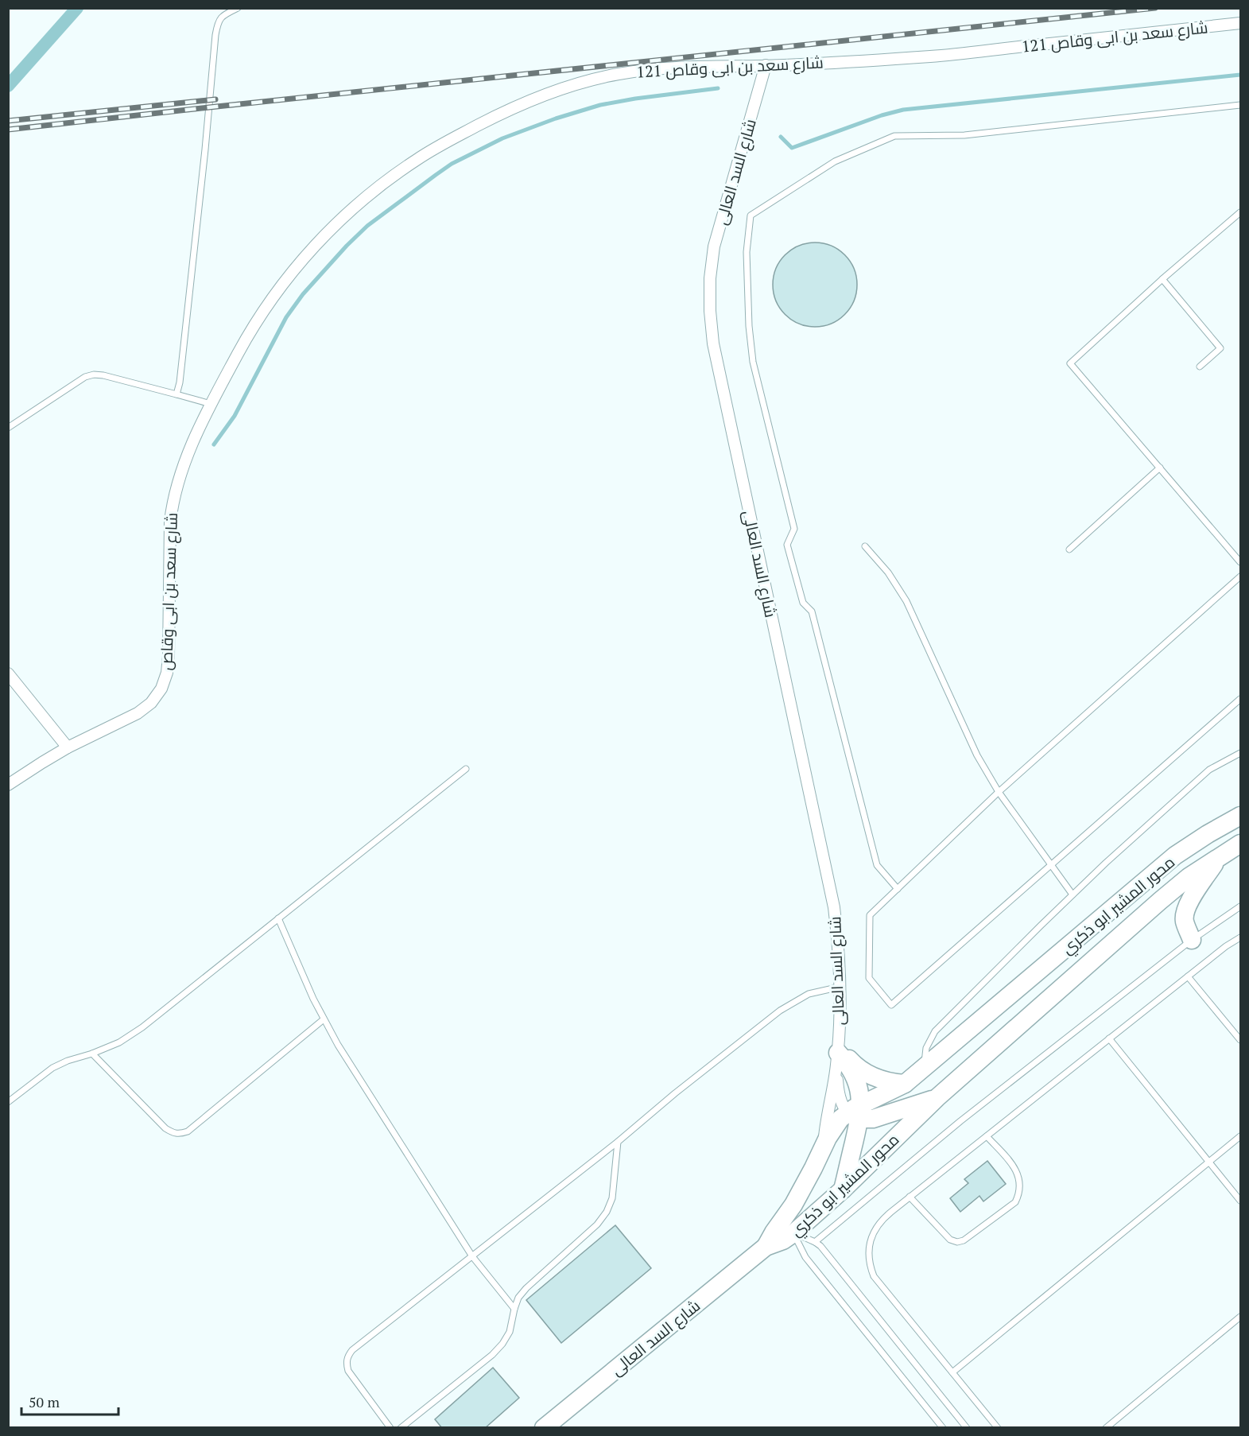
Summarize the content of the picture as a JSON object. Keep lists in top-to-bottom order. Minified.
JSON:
{"streets":{"main road":["شارع السد العالى","محور المشير ابو ذكري"],"street":["شارع سعد بن ابى وقاص 121","شارع سعد بن ابى وقاص"]},"crossings":[["شارع سعد بن ابى وقاص 121","شارع السد العالى"],["شارع سعد بن ابى وقاص 121","شارع سعد بن ابى وقاص"],["شارع السد العالى","محور المشير ابو ذكري"]],"scale_bar":"50 m"}
